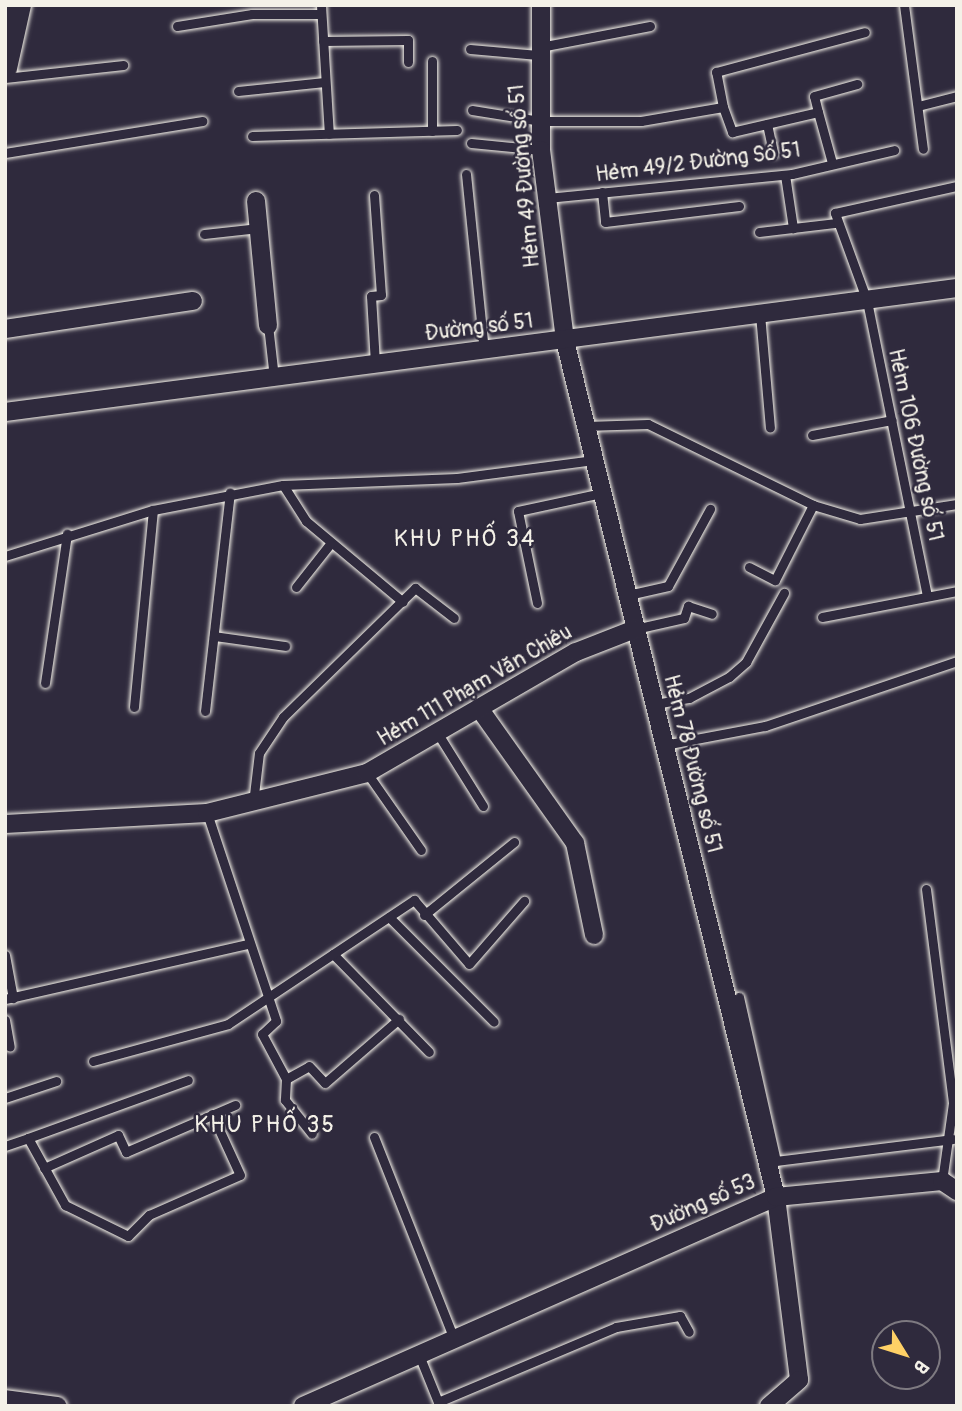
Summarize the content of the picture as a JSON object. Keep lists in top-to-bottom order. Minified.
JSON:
{"streets":{"street":["Hẻm 49 Đường số 51","Đường số 51","Hẻm 111 Phạm Văn Chiêu","Hẻm 78 Đường số 51","Đường số 53"],"lane":["Hẻm 49/2 Đường Số 51","Hẻm 106 Đường số 51"]},"crossings":[["Hẻm 49/2 Đường Số 51","Hẻm 49 Đường số 51"],["Hẻm 49 Đường số 51","Đường số 51"],["Hẻm 49 Đường số 51","Hẻm 78 Đường số 51"],["Đường số 51","Hẻm 106 Đường số 51"],["Đường số 51","Hẻm 78 Đường số 51"],["Hẻm 111 Phạm Văn Chiêu","Hẻm 78 Đường số 51"],["Hẻm 78 Đường số 51","Đường số 53"]],"districts":["KHU PHỐ 34","KHU PHỐ 35"],"north":"bottom right"}
